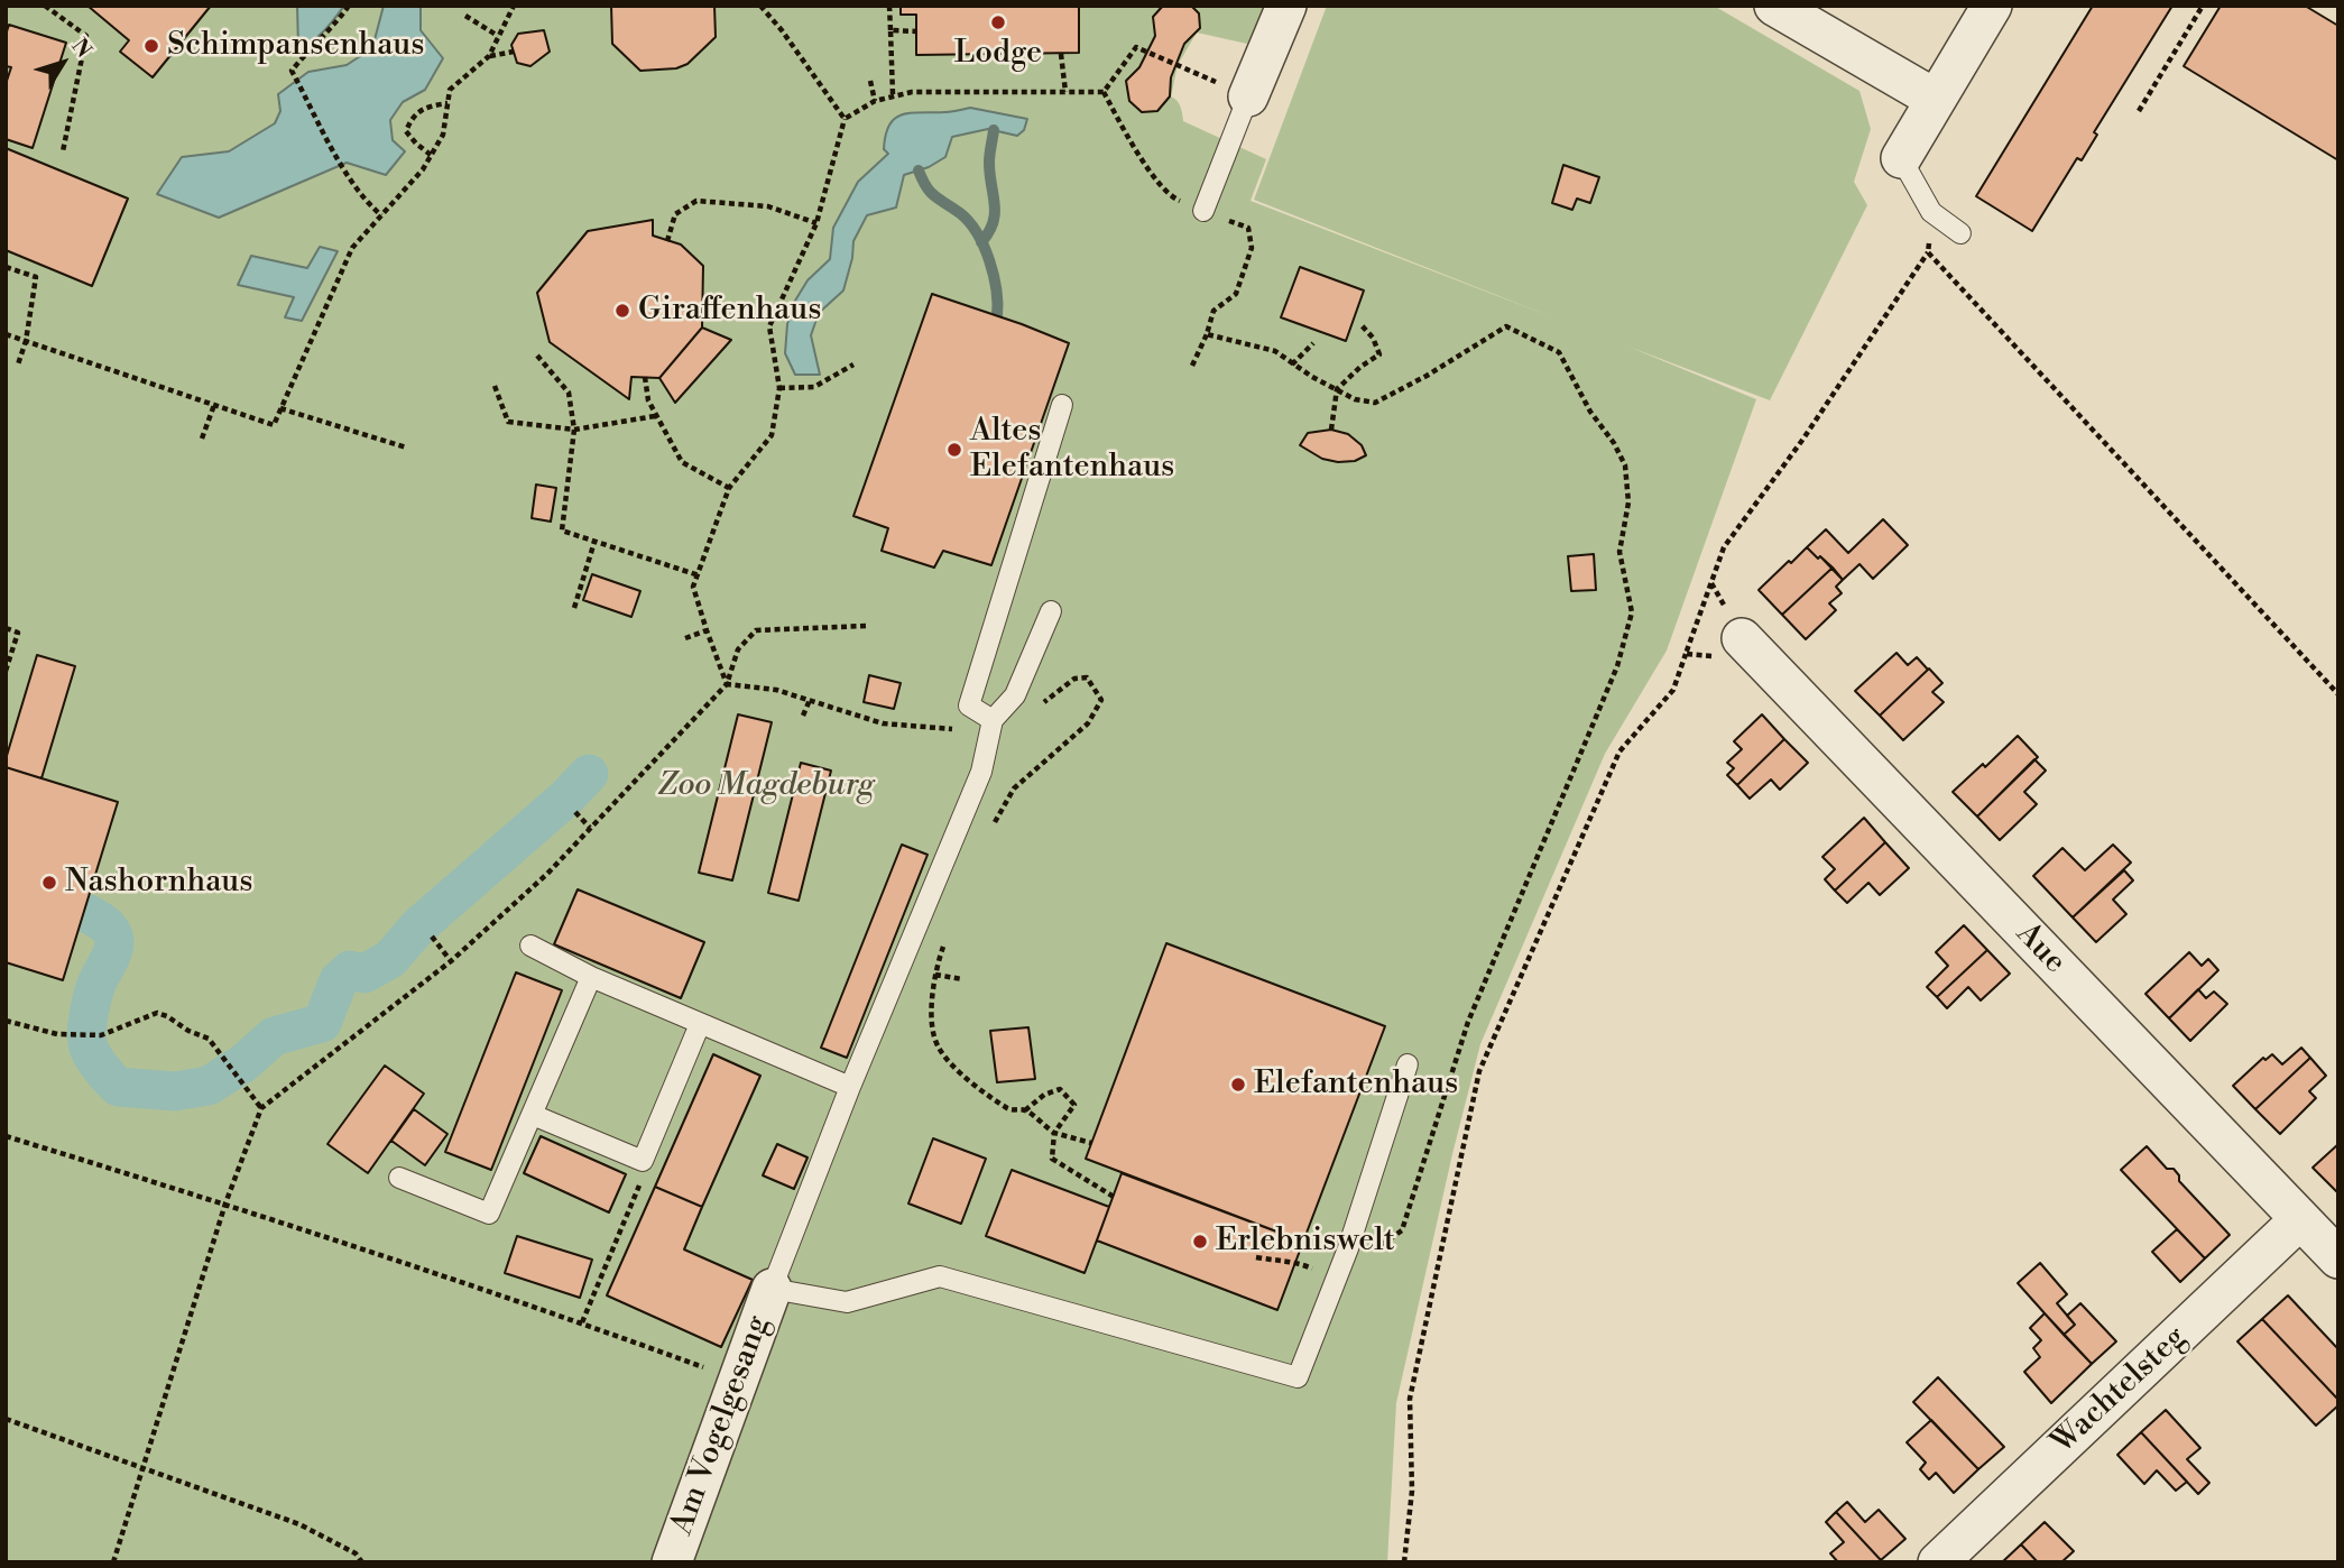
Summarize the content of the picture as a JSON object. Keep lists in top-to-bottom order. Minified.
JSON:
{"streets":{"street":["Aue","Wachtelsteg","Am Vogelgesang"]},"crossings":[["Aue","Wachtelsteg"]],"parks":["Zoo Magdeburg"],"places":["Lodge","Schimpansenhaus","Giraffenhaus","Altes Elefantenhaus","Nashornhaus","Elefantenhaus","Erlebniswelt"],"north":"top right"}
